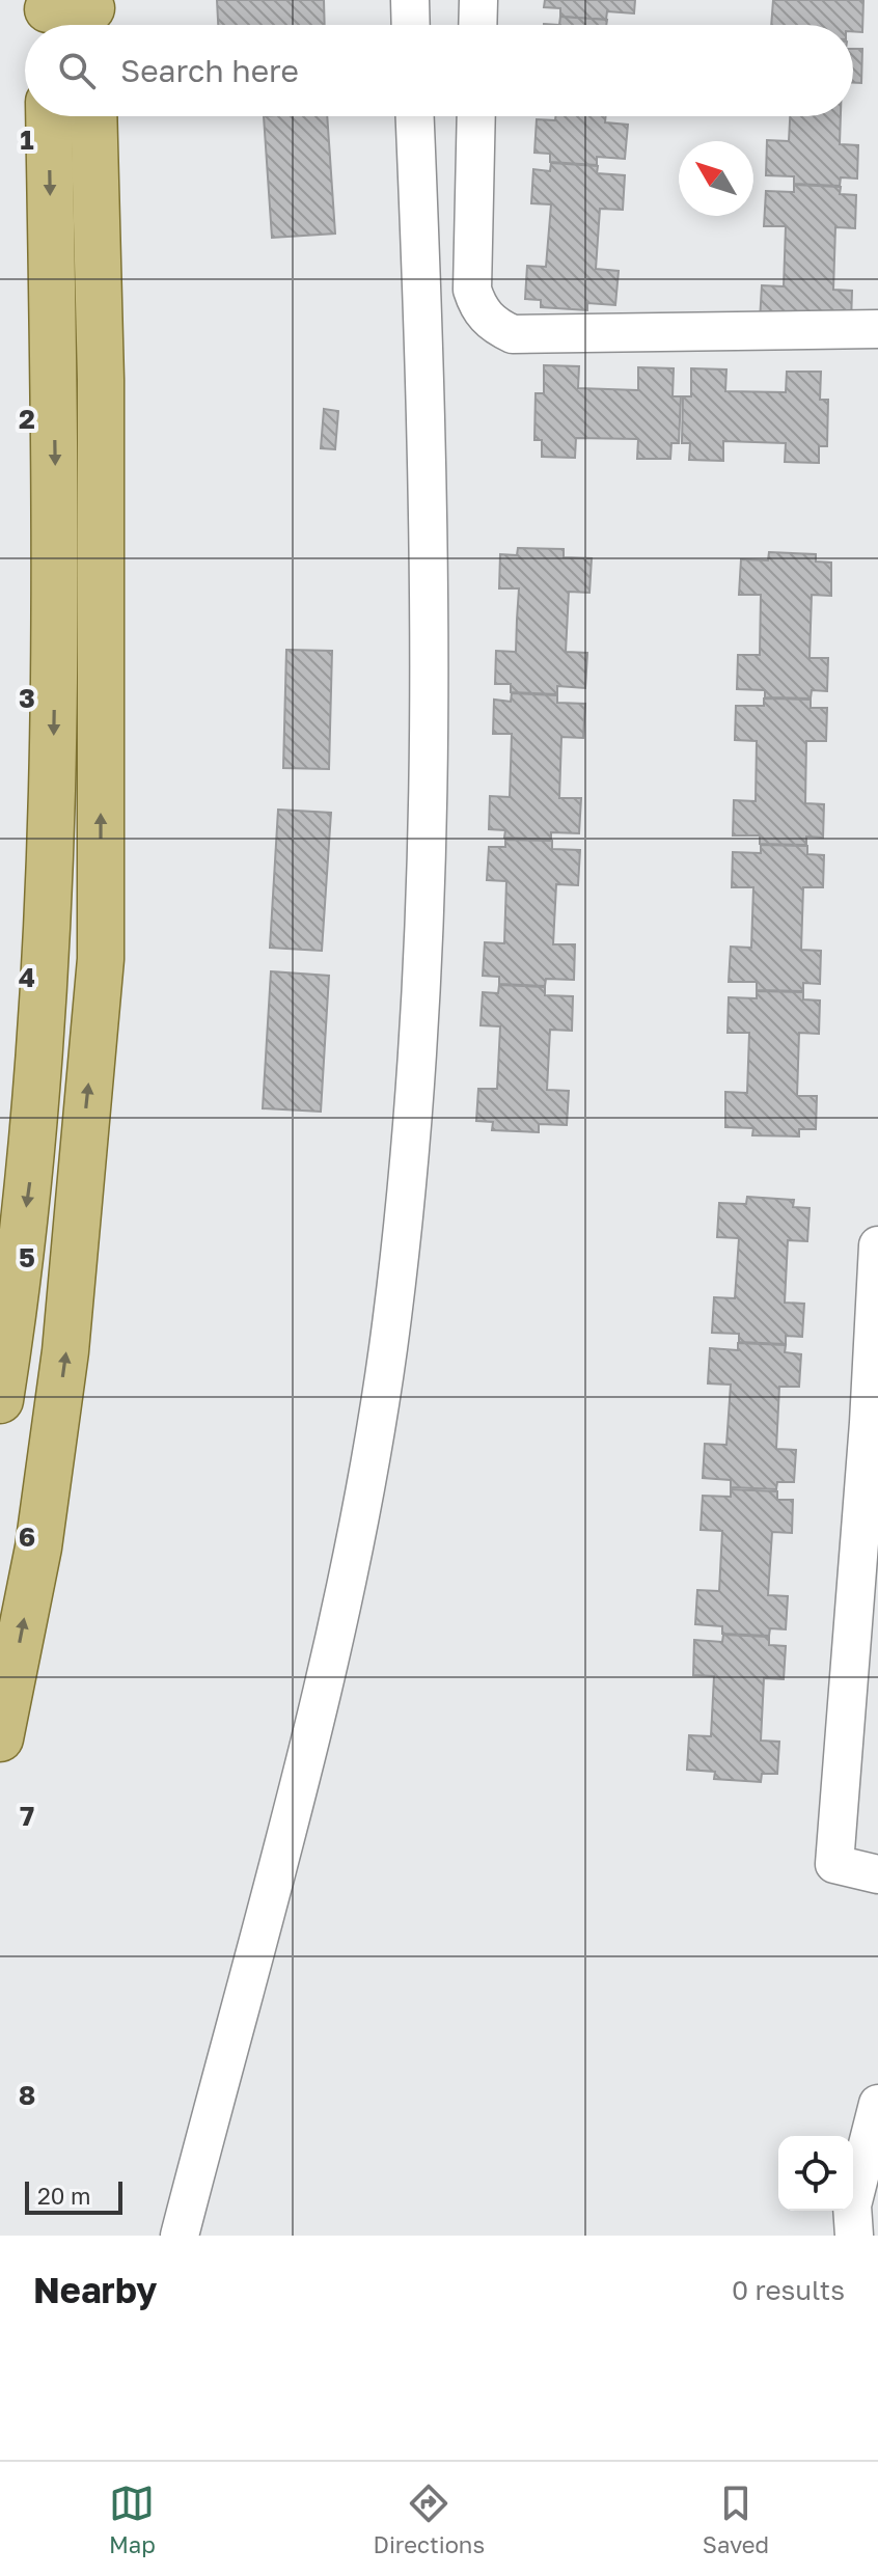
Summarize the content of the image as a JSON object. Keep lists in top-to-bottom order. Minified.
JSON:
{"scale_bar":"20 m","north":"top left","page":{"search":"Search here","scale":"20 m","heading":["Nearby","0 results"],"nav":["Map","Directions","Saved"]},"grid":{"rows":["1","2","3","4","5","6","7","8"]}}
